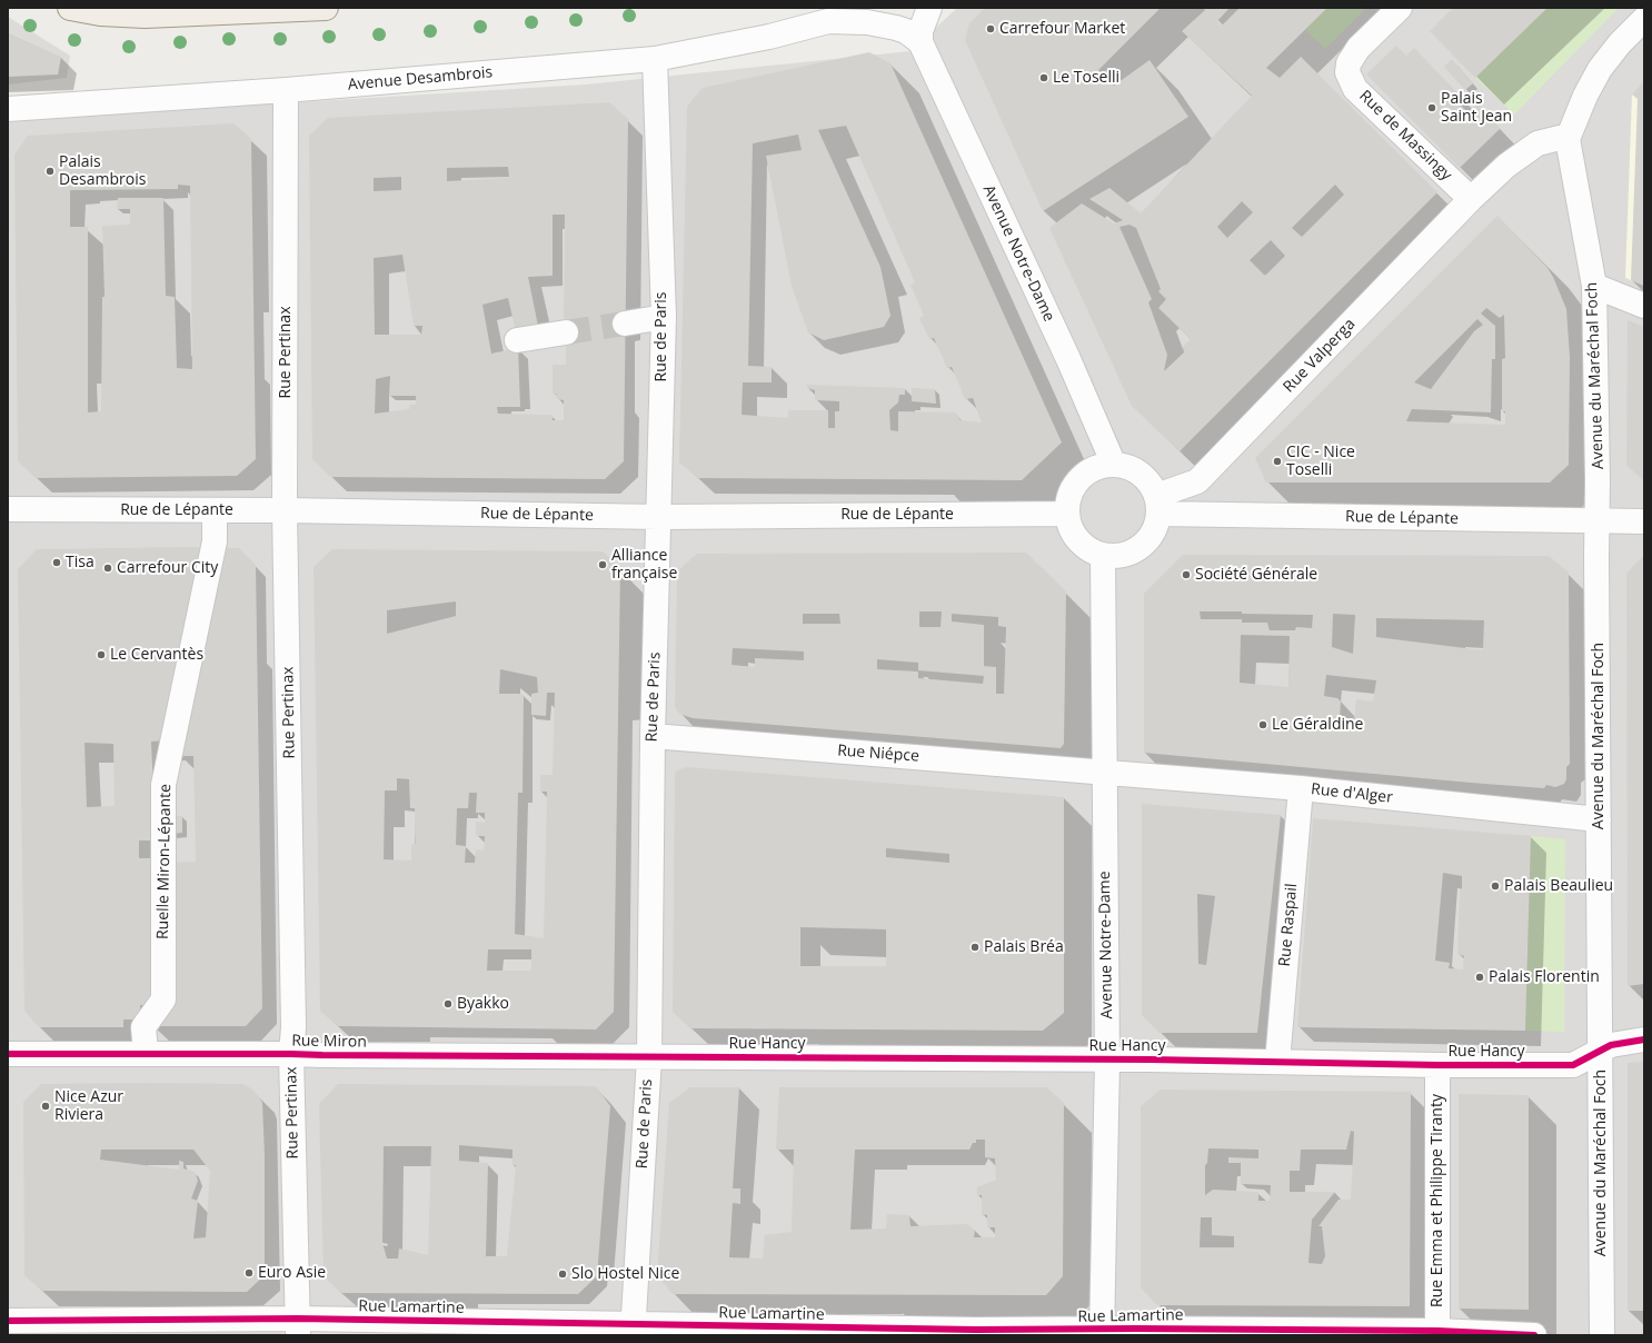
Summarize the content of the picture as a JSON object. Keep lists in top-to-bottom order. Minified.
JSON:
{"streets":{"street":["Avenue Desambrois","Rue de Massingy","Avenue Notre-Dame","Rue de Paris","Rue Pertinax","Rue Valperga","Avenue du Maréchal Foch","Rue de Lépante","Rue Niépce","Rue d'Alger","Ruelle Miron-Lépante","Rue Raspail","Rue Miron","Rue Hancy","Rue Emma et Philippe Tiranty","Rue Lamartine"]},"crossings":[["Avenue Desambrois","Avenue Notre-Dame"],["Avenue Desambrois","Rue de Paris"],["Avenue Desambrois","Rue Pertinax"],["Rue de Massingy","Rue Valperga"],["Avenue Notre-Dame","Rue Valperga"],["Avenue Notre-Dame","Rue de Lépante"],["Avenue Notre-Dame","Rue Niépce"],["Avenue Notre-Dame","Rue d'Alger"],["Avenue Notre-Dame","Rue Hancy"],["Avenue Notre-Dame","Rue Lamartine"],["Rue de Paris","Rue de Lépante"],["Rue de Paris","Rue Niépce"],["Rue de Paris","Rue Miron"],["Rue de Paris","Rue Hancy"],["Rue de Paris","Rue Lamartine"],["Rue Pertinax","Rue de Lépante"],["Rue Pertinax","Rue Miron"],["Rue Pertinax","Rue Lamartine"],["Rue Valperga","Rue de Lépante"],["Avenue du Maréchal Foch","Rue de Lépante"],["Avenue du Maréchal Foch","Rue d'Alger"],["Avenue du Maréchal Foch","Rue Hancy"],["Rue de Lépante","Ruelle Miron-Lépante"],["Rue Niépce","Rue d'Alger"],["Rue d'Alger","Rue Raspail"],["Ruelle Miron-Lépante","Rue Miron"],["Rue Raspail","Rue Hancy"],["Rue Miron","Rue Hancy"],["Rue Hancy","Rue Emma et Philippe Tiranty"],["Rue Emma et Philippe Tiranty","Rue Lamartine"]],"places":["Carrefour Market","Le Toselli","Palais Saint Jean","Palais Desambrois","CIC - Nice Toselli","Tisa","Alliance française","Carrefour City","Société Générale","Le Cervantès","Le Géraldine","Palais Beaulieu","Palais Bréa","Palais Florentin","Byakko","Nice Azur Riviera","Euro Asie","Slo Hostel Nice"]}
